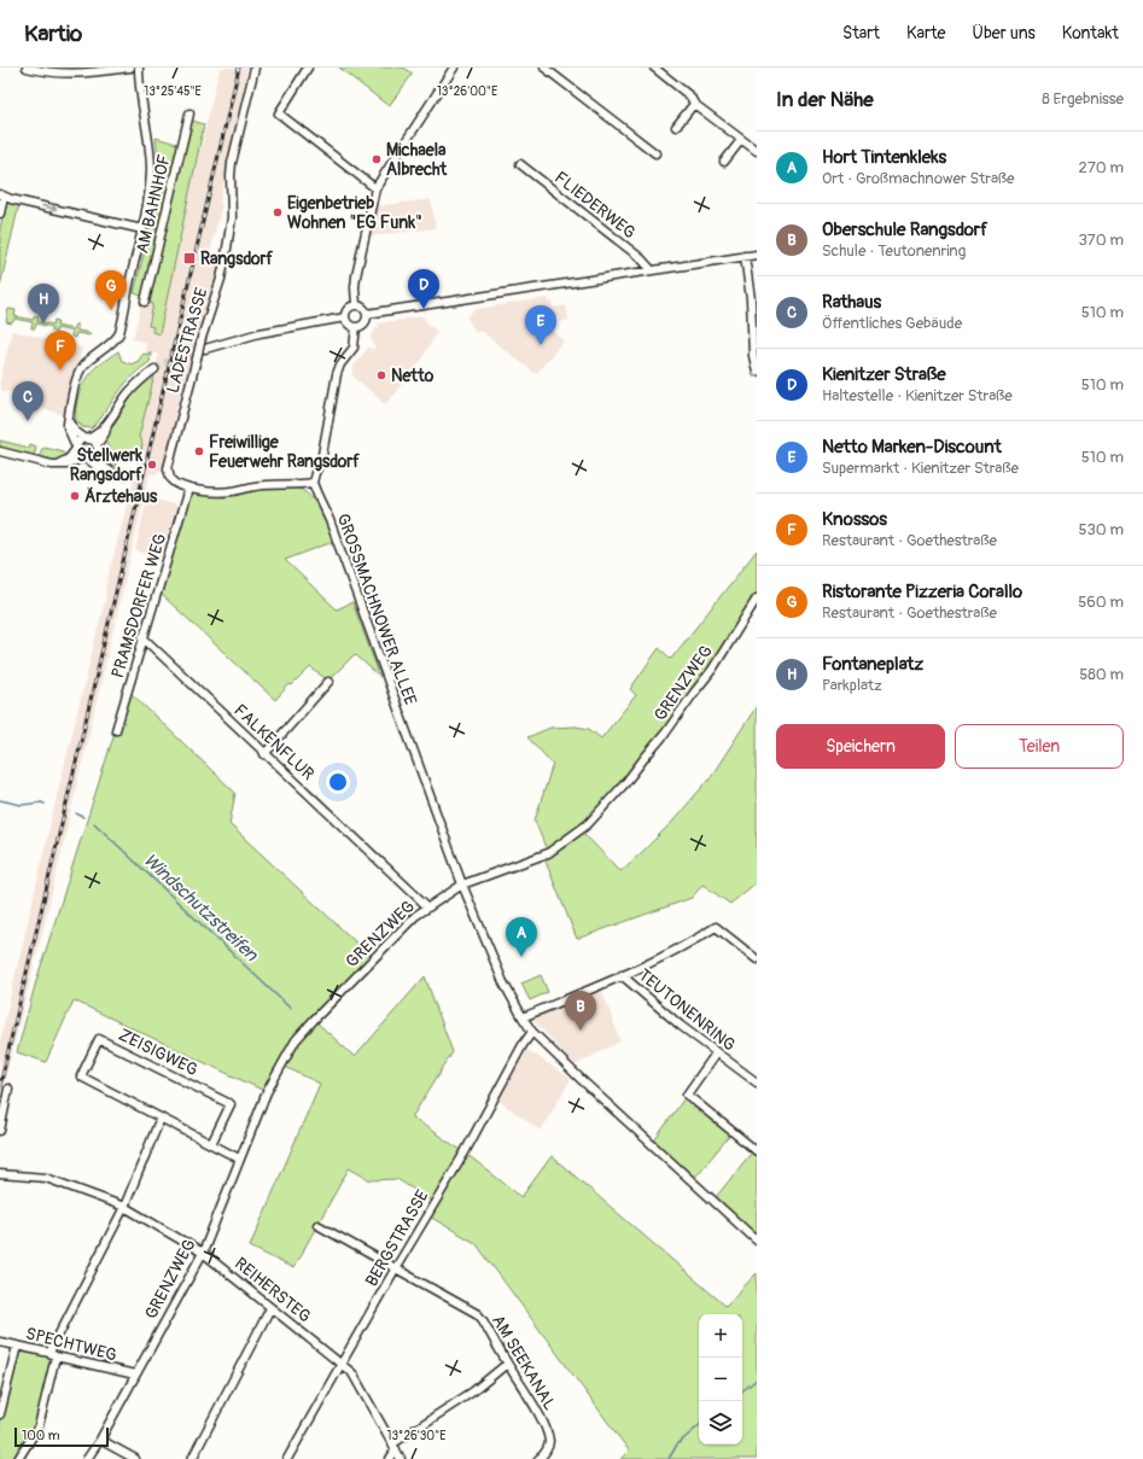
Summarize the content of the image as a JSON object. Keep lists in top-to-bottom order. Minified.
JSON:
{"streets":{"street":["AM BAHNHOF","FLIEDERWEG","LADESTRASSE","PRAMSDORFER WEG","GROSSMACHNOWER ALLEE","GRENZWEG","FALKENFLUR","TEUTONENRING","ZEISIGWEG","BERGSTRASSE","REIHERSTEG","SPECHTWEG","AM SEEKANAL"]},"crossings":[["LADESTRASSE","PRAMSDORFER WEG"],["PRAMSDORFER WEG","FALKENFLUR"],["GROSSMACHNOWER ALLEE","GRENZWEG"],["GROSSMACHNOWER ALLEE","TEUTONENRING"],["GROSSMACHNOWER ALLEE","BERGSTRASSE"],["GRENZWEG","FALKENFLUR"],["GRENZWEG","ZEISIGWEG"],["GRENZWEG","REIHERSTEG"],["GRENZWEG","SPECHTWEG"],["BERGSTRASSE","REIHERSTEG"],["BERGSTRASSE","AM SEEKANAL"]],"water":["Windschutzstreifen"],"places":{"other":["Michaela Albrecht","Eigenbetrieb Wohnen \"EG Funk\"","Netto","Freiwillige Feuerwehr Rangsdorf","Stellwerk Rangsdorf","Ärztehaus"],"transit":["Rangsdorf"]},"scale_bar":"100 m","page":{"header":"Kartio","nav":["Start","Karte","Über uns","Kontakt"],"heading":["In der Nähe","8 Ergebnisse"],"list":[{"mark":"A","name":"Hort Tintenkleks","note":"Ort · Großmachnower Straße","value":"270 m"},{"mark":"B","name":"Oberschule Rangsdorf","note":"Schule · Teutonenring","value":"370 m"},{"mark":"C","name":"Rathaus","note":"Öffentliches Gebäude","value":"510 m"},{"mark":"D","name":"Kienitzer Straße","note":"Haltestelle · Kienitzer Straße","value":"510 m"},{"mark":"E","name":"Netto Marken-Discount","note":"Supermarkt · Kienitzer Straße","value":"510 m"},{"mark":"F","name":"Knossos","note":"Restaurant · Goethestraße","value":"530 m"},{"mark":"G","name":"Ristorante Pizzeria Corallo","note":"Restaurant · Goethestraße","value":"560 m"},{"mark":"H","name":"Fontaneplatz","note":"Parkplatz","value":"580 m"}],"pins":["D","G","H","E","F","C","A","B"],"buttons":["Speichern","Teilen"],"map_buttons":["+","−"],"scale":"100 m"},"coordinates":["13°25'45\"E","13°26'00\"E","13°26'30\"E"]}
